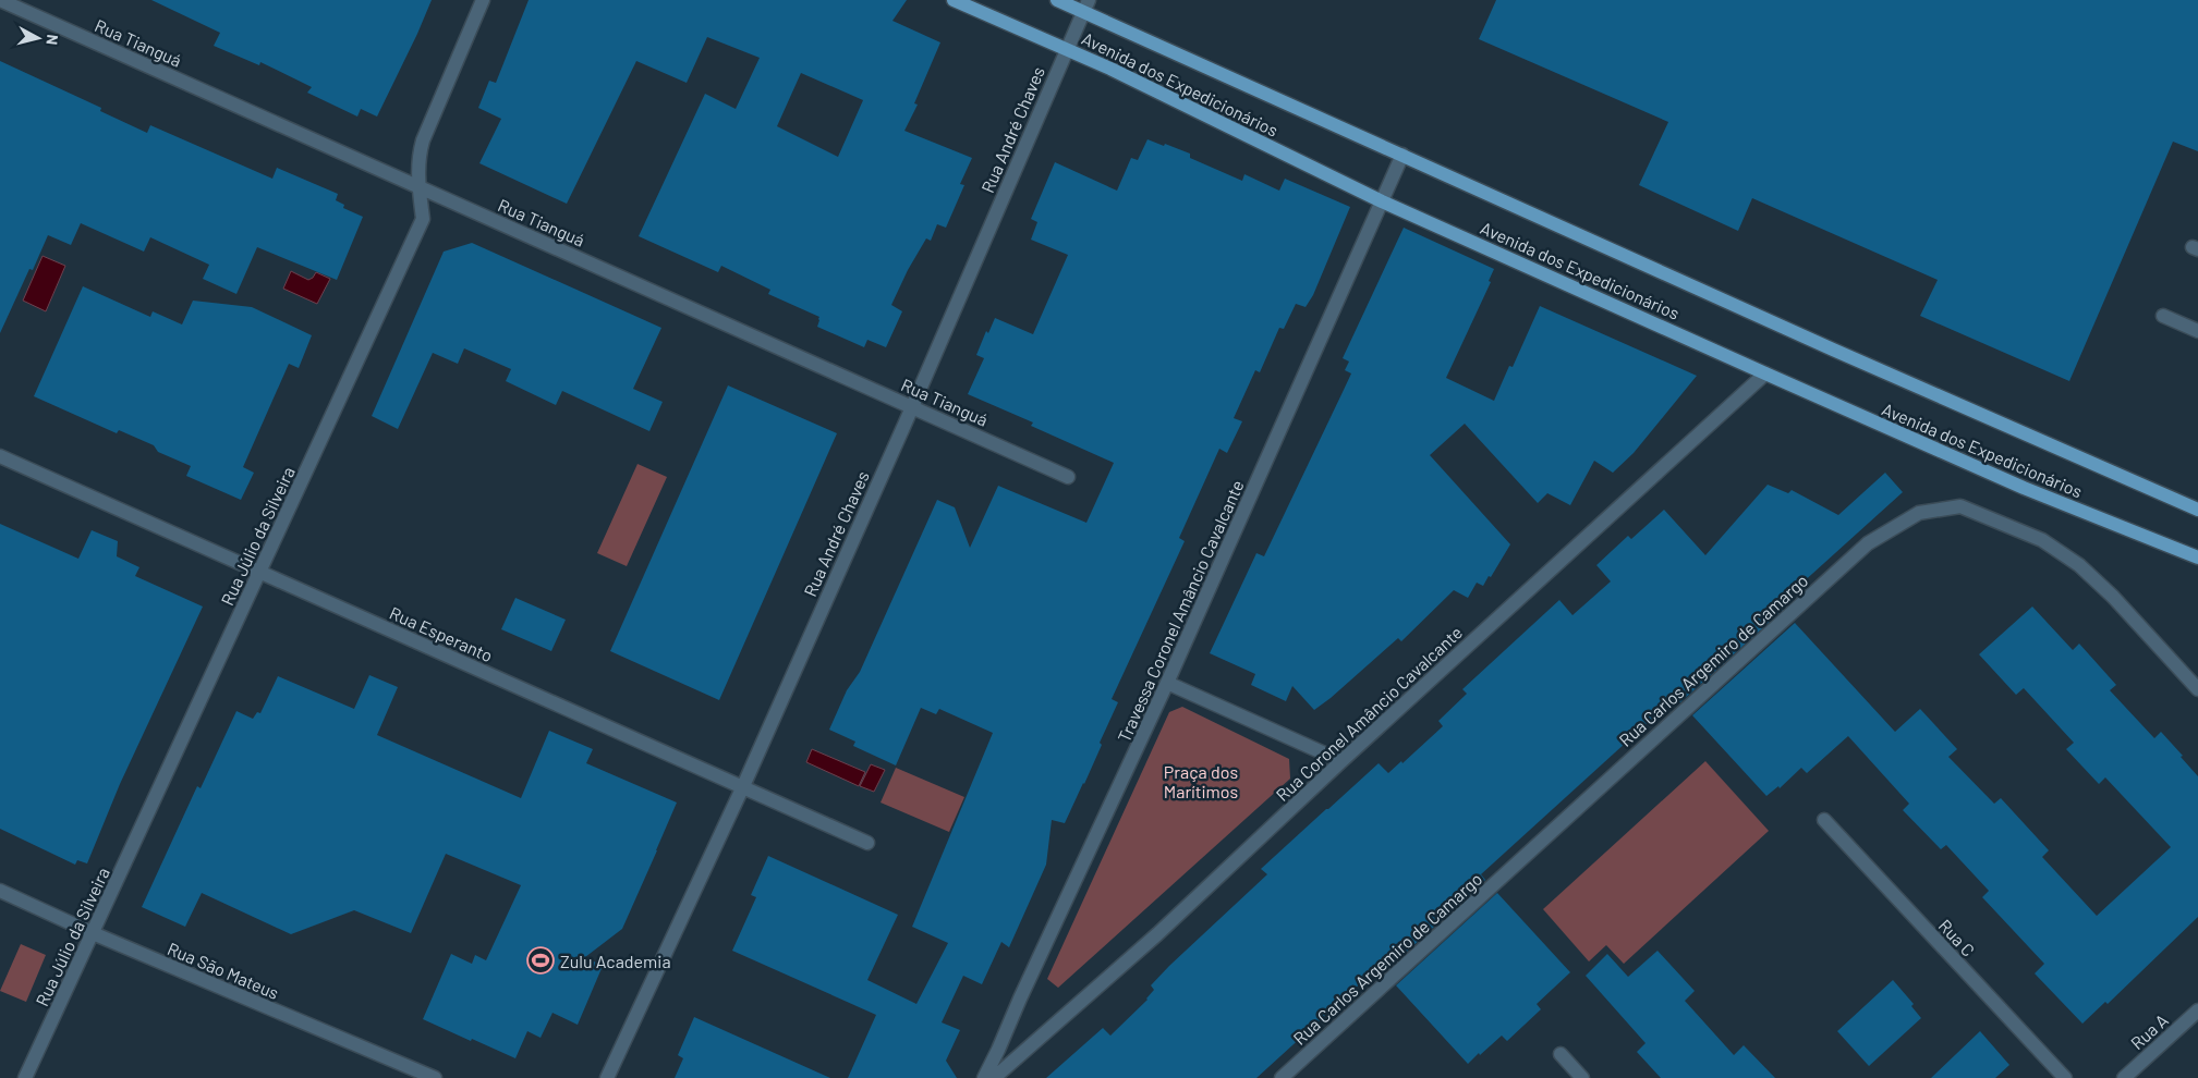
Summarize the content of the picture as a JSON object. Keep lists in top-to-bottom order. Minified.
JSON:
{"streets":{"main road":["Avenida dos Expedicionários"],"street":["Rua Tianguá","Rua André Chaves","Rua Júlio da Silveira","Travessa Coronel Amâncio Cavalcante","Rua Esperanto","Rua Carlos Argemiro de Camargo","Rua Coronel Amâncio Cavalcante","Rua C","Rua São Mateus","Rua A"]},"crossings":[["Rua Tianguá","Rua André Chaves"],["Rua Tianguá","Rua Júlio da Silveira"],["Avenida dos Expedicionários","Rua André Chaves"],["Avenida dos Expedicionários","Travessa Coronel Amâncio Cavalcante"],["Avenida dos Expedicionários","Rua Coronel Amâncio Cavalcante"],["Rua André Chaves","Rua Esperanto"],["Rua Júlio da Silveira","Rua Esperanto"],["Rua Júlio da Silveira","Rua São Mateus"]],"parks":["Praça dos Marítimos"],"places":{"sports":["Zulu Academia"]},"north":"right"}
